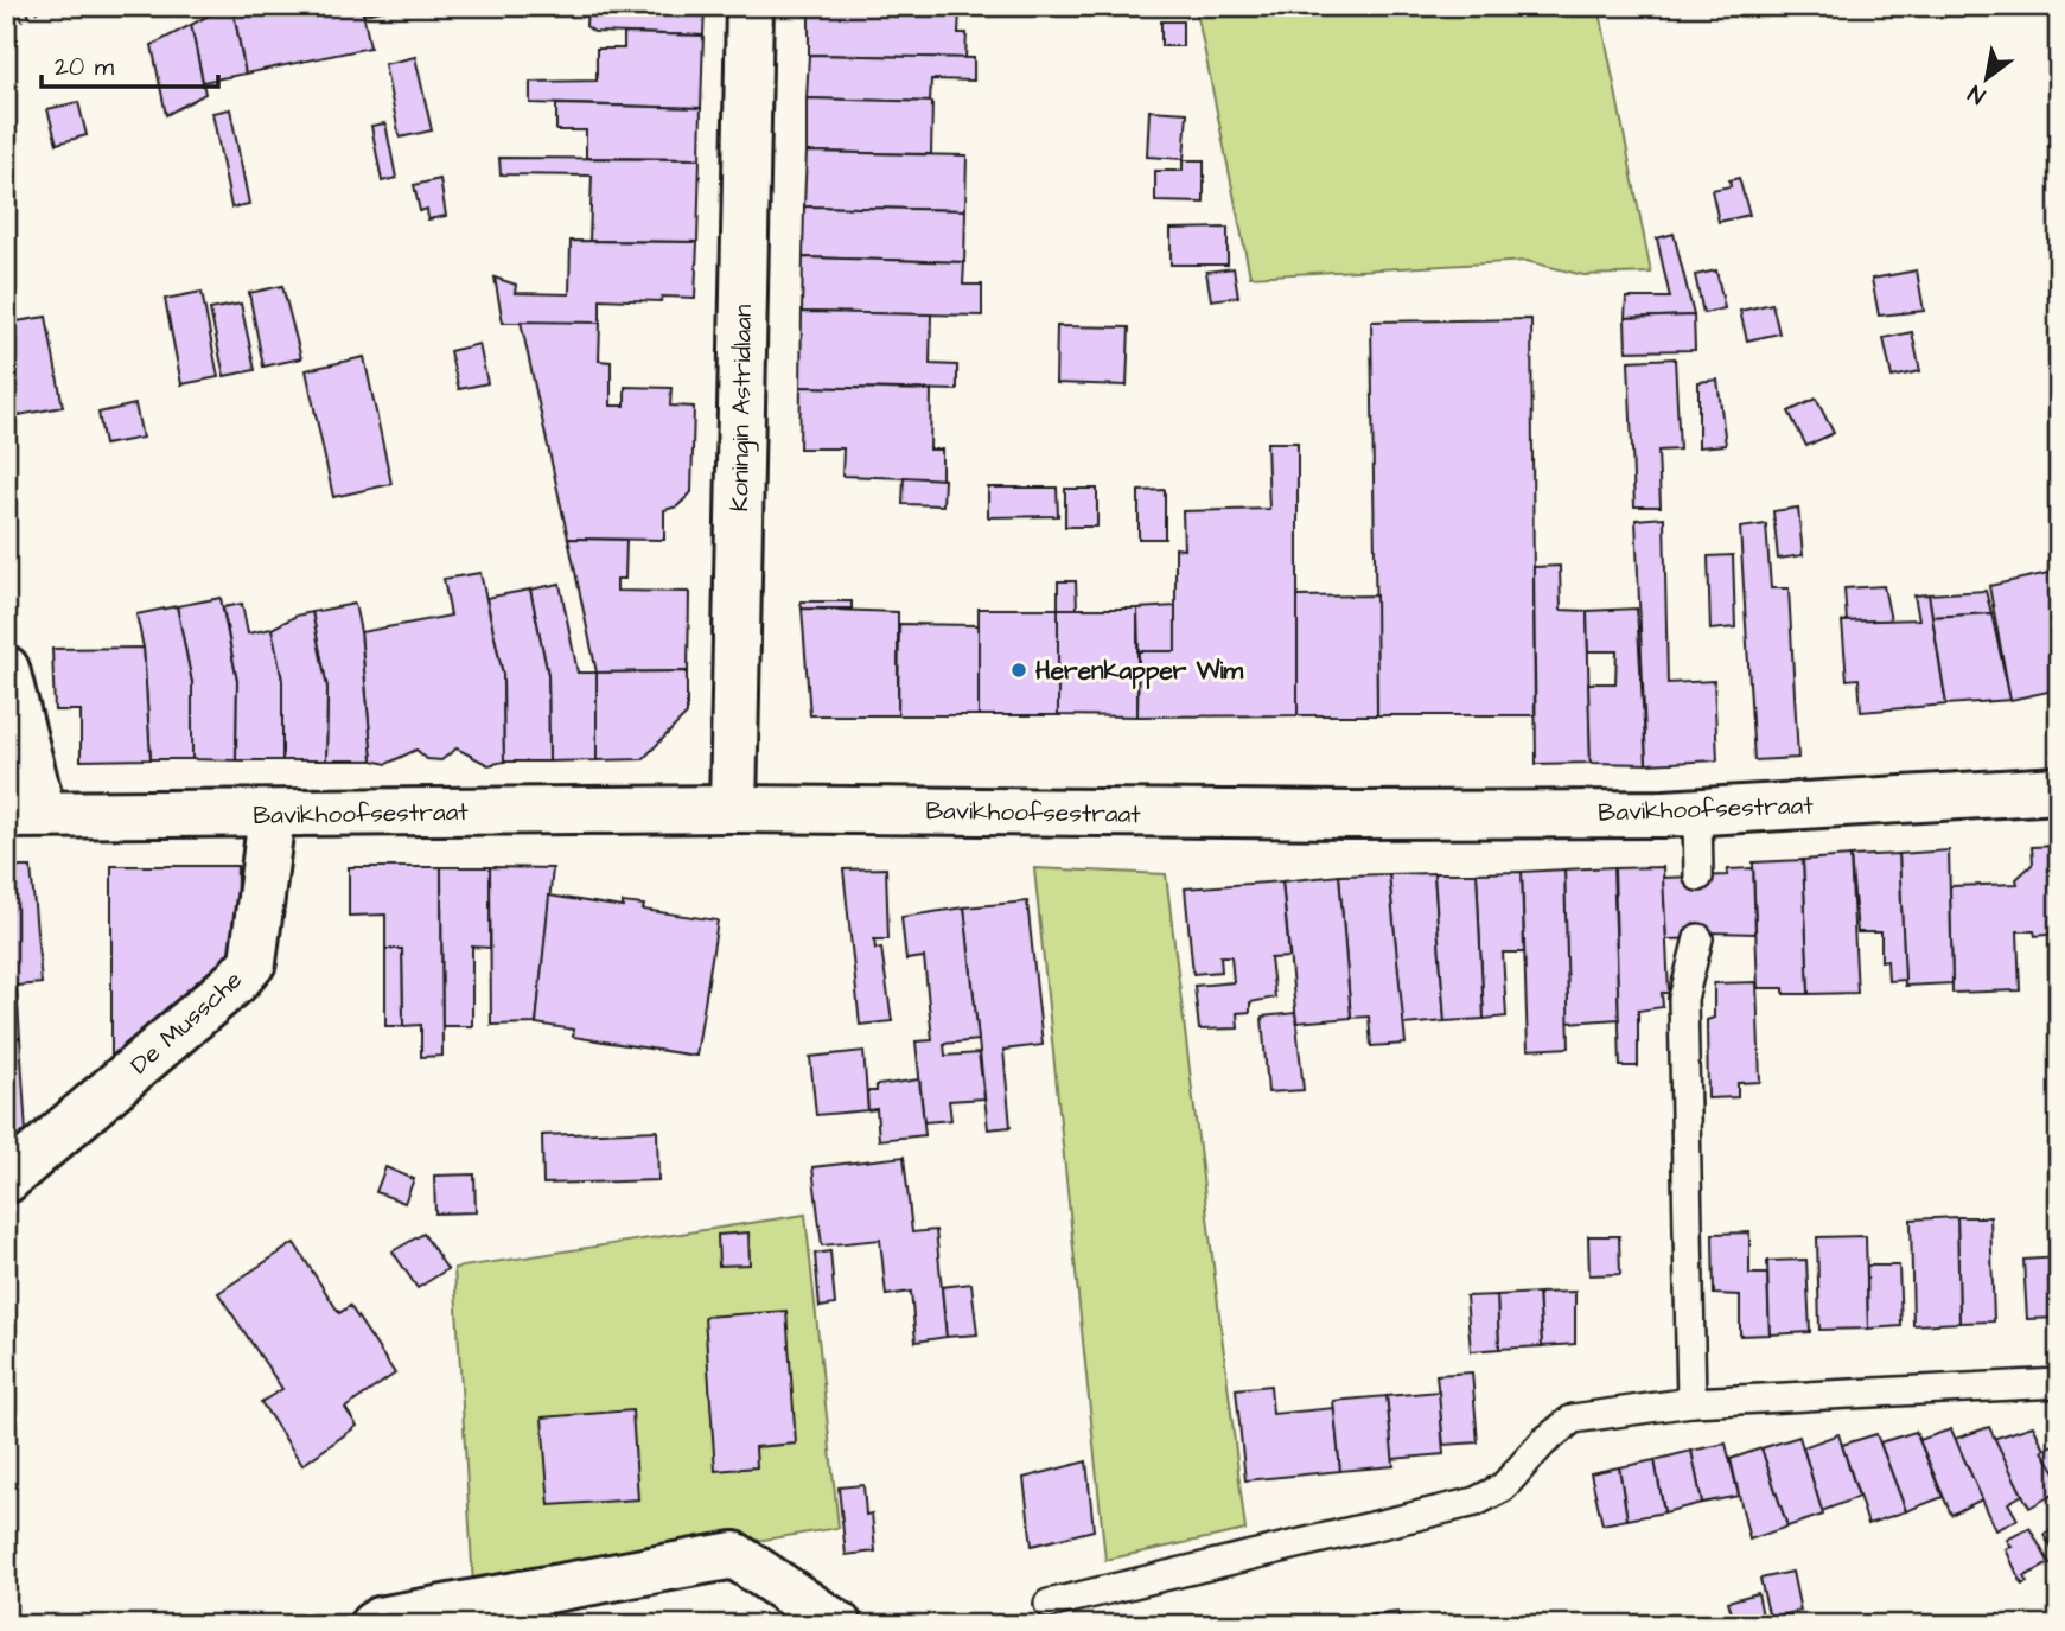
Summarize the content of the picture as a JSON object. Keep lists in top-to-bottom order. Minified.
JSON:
{"streets":{"street":["Koningin Astridlaan","Bavikhoofsestraat","De Mussche"]},"crossings":[["Koningin Astridlaan","Bavikhoofsestraat"],["Bavikhoofsestraat","De Mussche"]],"places":["Herenkapper Wim"],"scale_bar":"20 m","north":"bottom left"}
